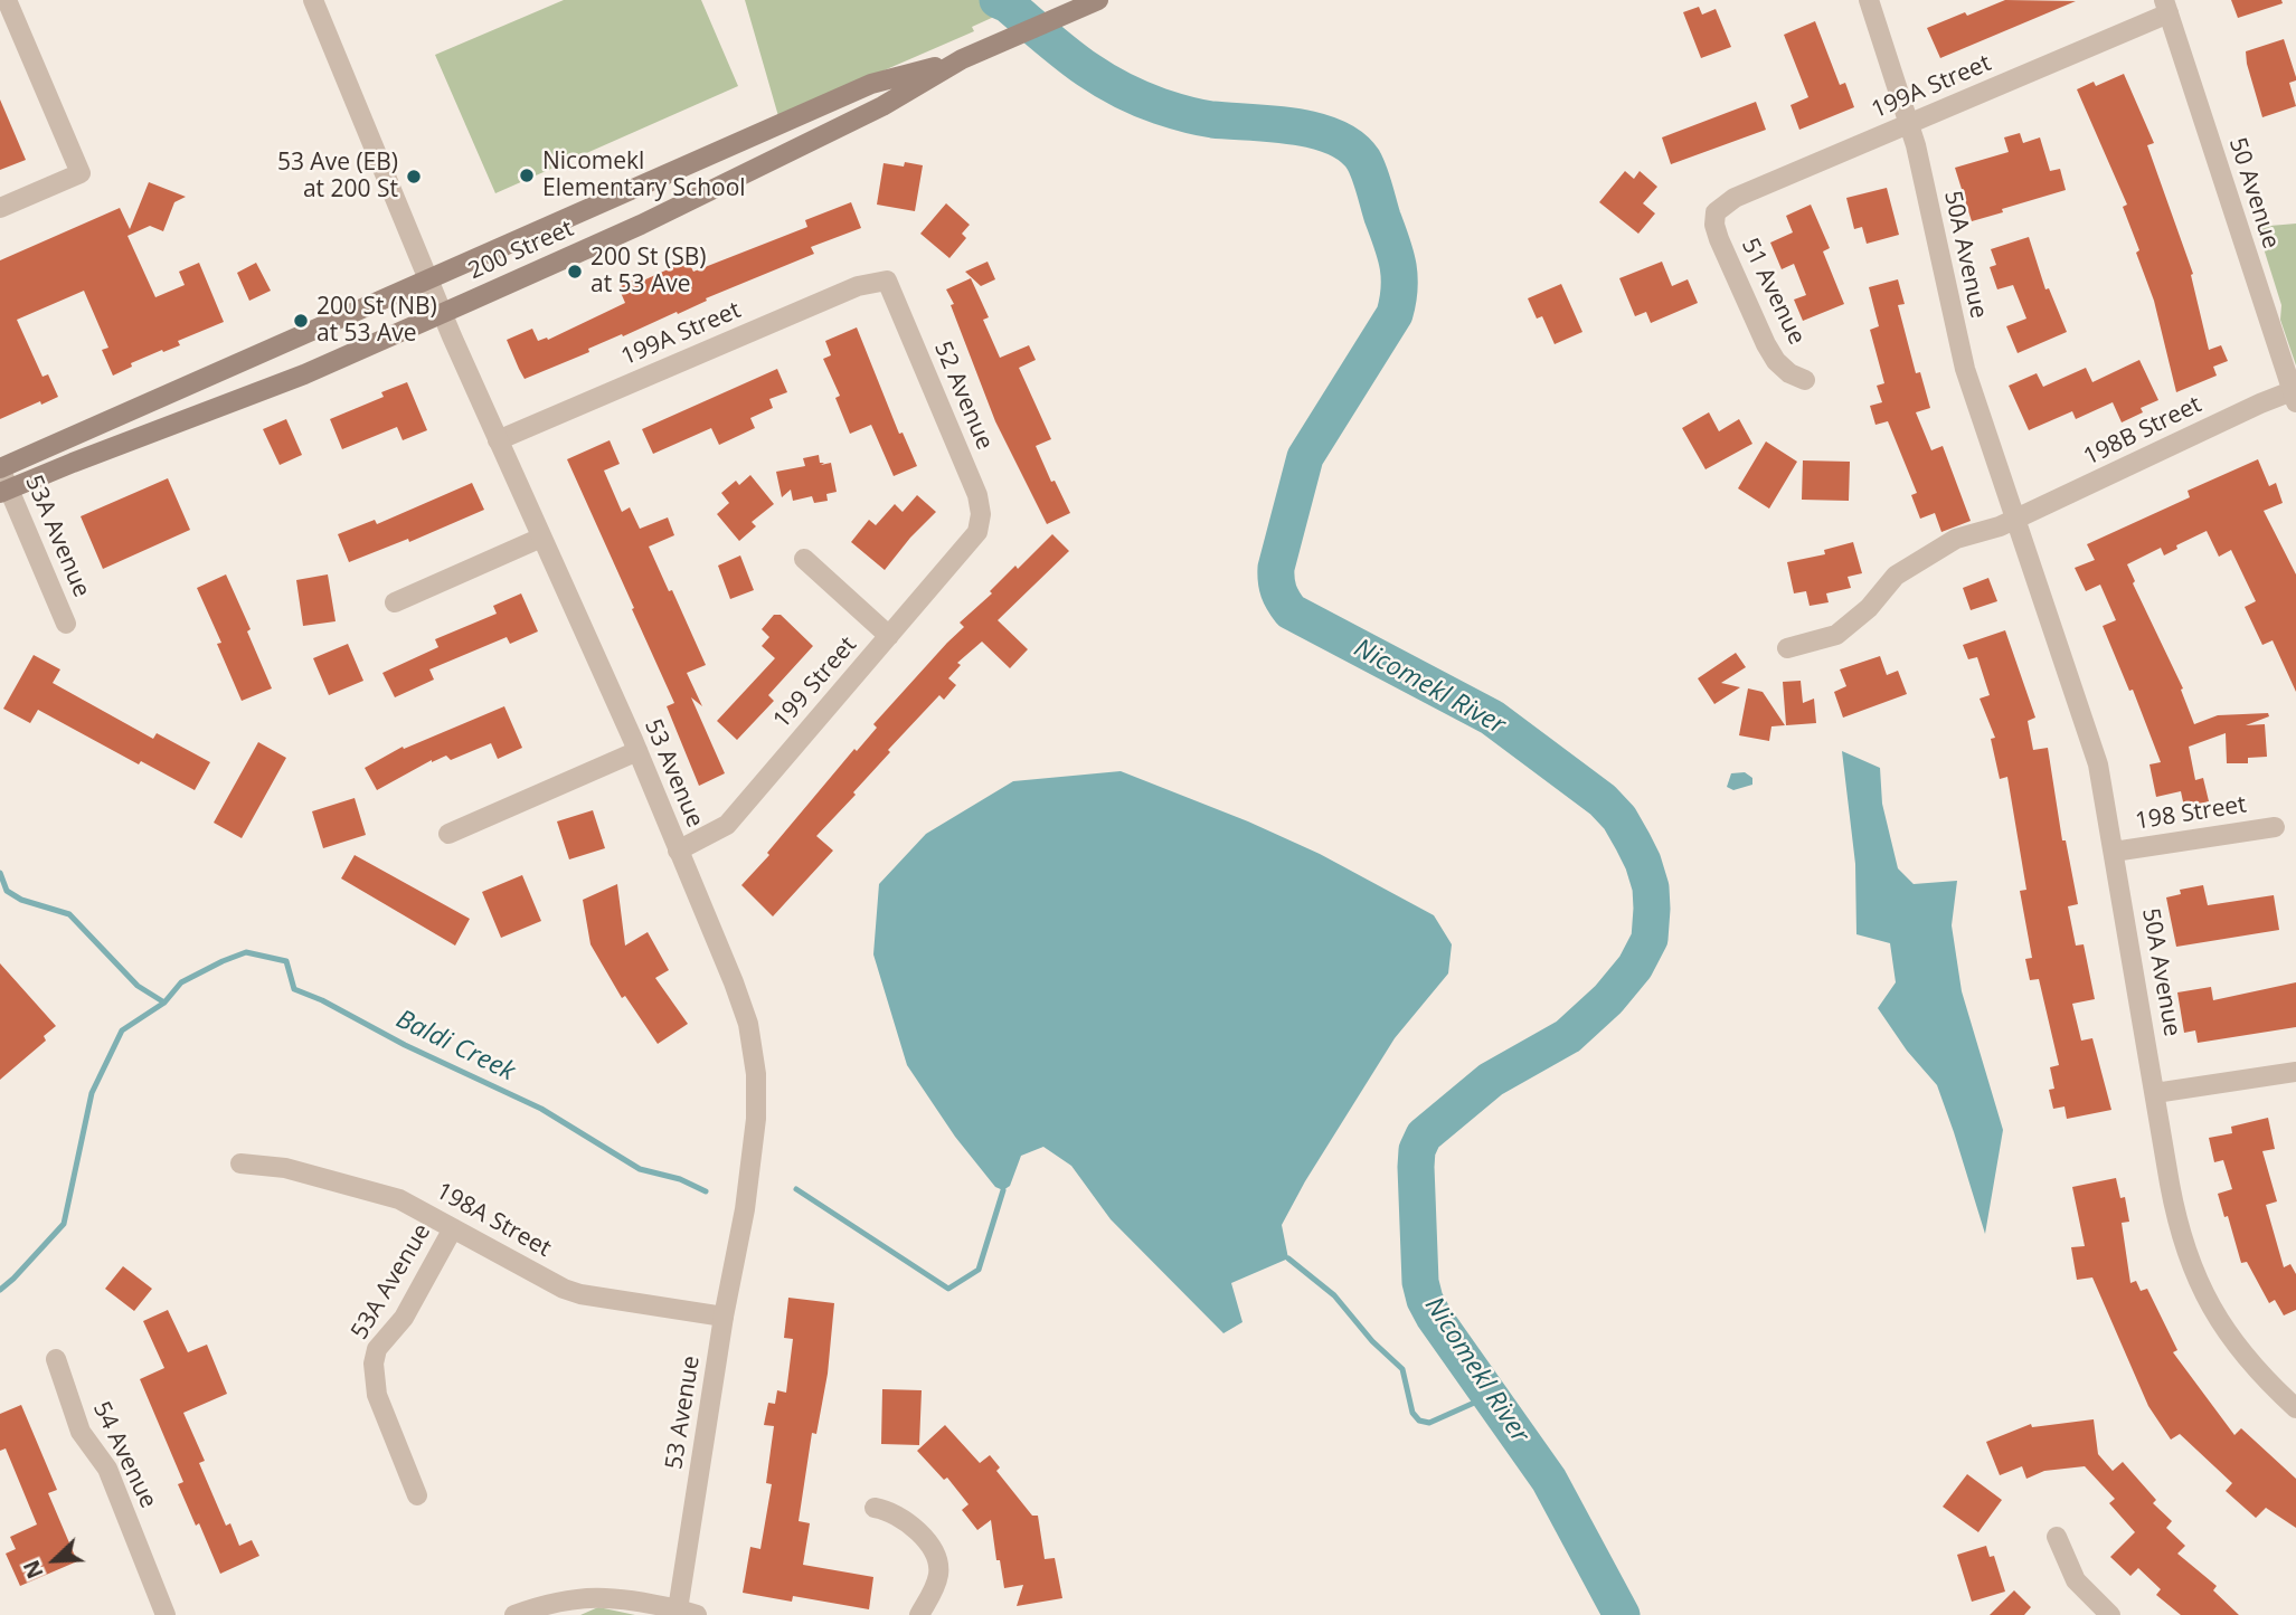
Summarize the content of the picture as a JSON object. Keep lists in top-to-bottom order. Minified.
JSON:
{"streets":{"main road":["200 Street"],"street":["199A Street","50 Avenue","50A Avenue","51 Avenue","52 Avenue","198B Street","53A Avenue","199 Street","53 Avenue","198 Street","198A Street","54 Avenue"]},"crossings":[["199A Street","50 Avenue"],["199A Street","50A Avenue"],["199A Street","51 Avenue"],["199A Street","52 Avenue"],["199A Street","53 Avenue"],["50 Avenue","198B Street"],["200 Street","53A Avenue"],["200 Street","53 Avenue"],["50A Avenue","198B Street"],["50A Avenue","198 Street"],["52 Avenue","199 Street"],["53A Avenue","198A Street"],["199 Street","53 Avenue"],["53 Avenue","198A Street"]],"water":["Nicomekl River","Baldi Creek"],"places":["Nicomekl Elementary School","53 Ave (EB) at 200 St","200 St (SB) at 53 Ave","200 St (NB) at 53 Ave"],"north":"bottom left"}
